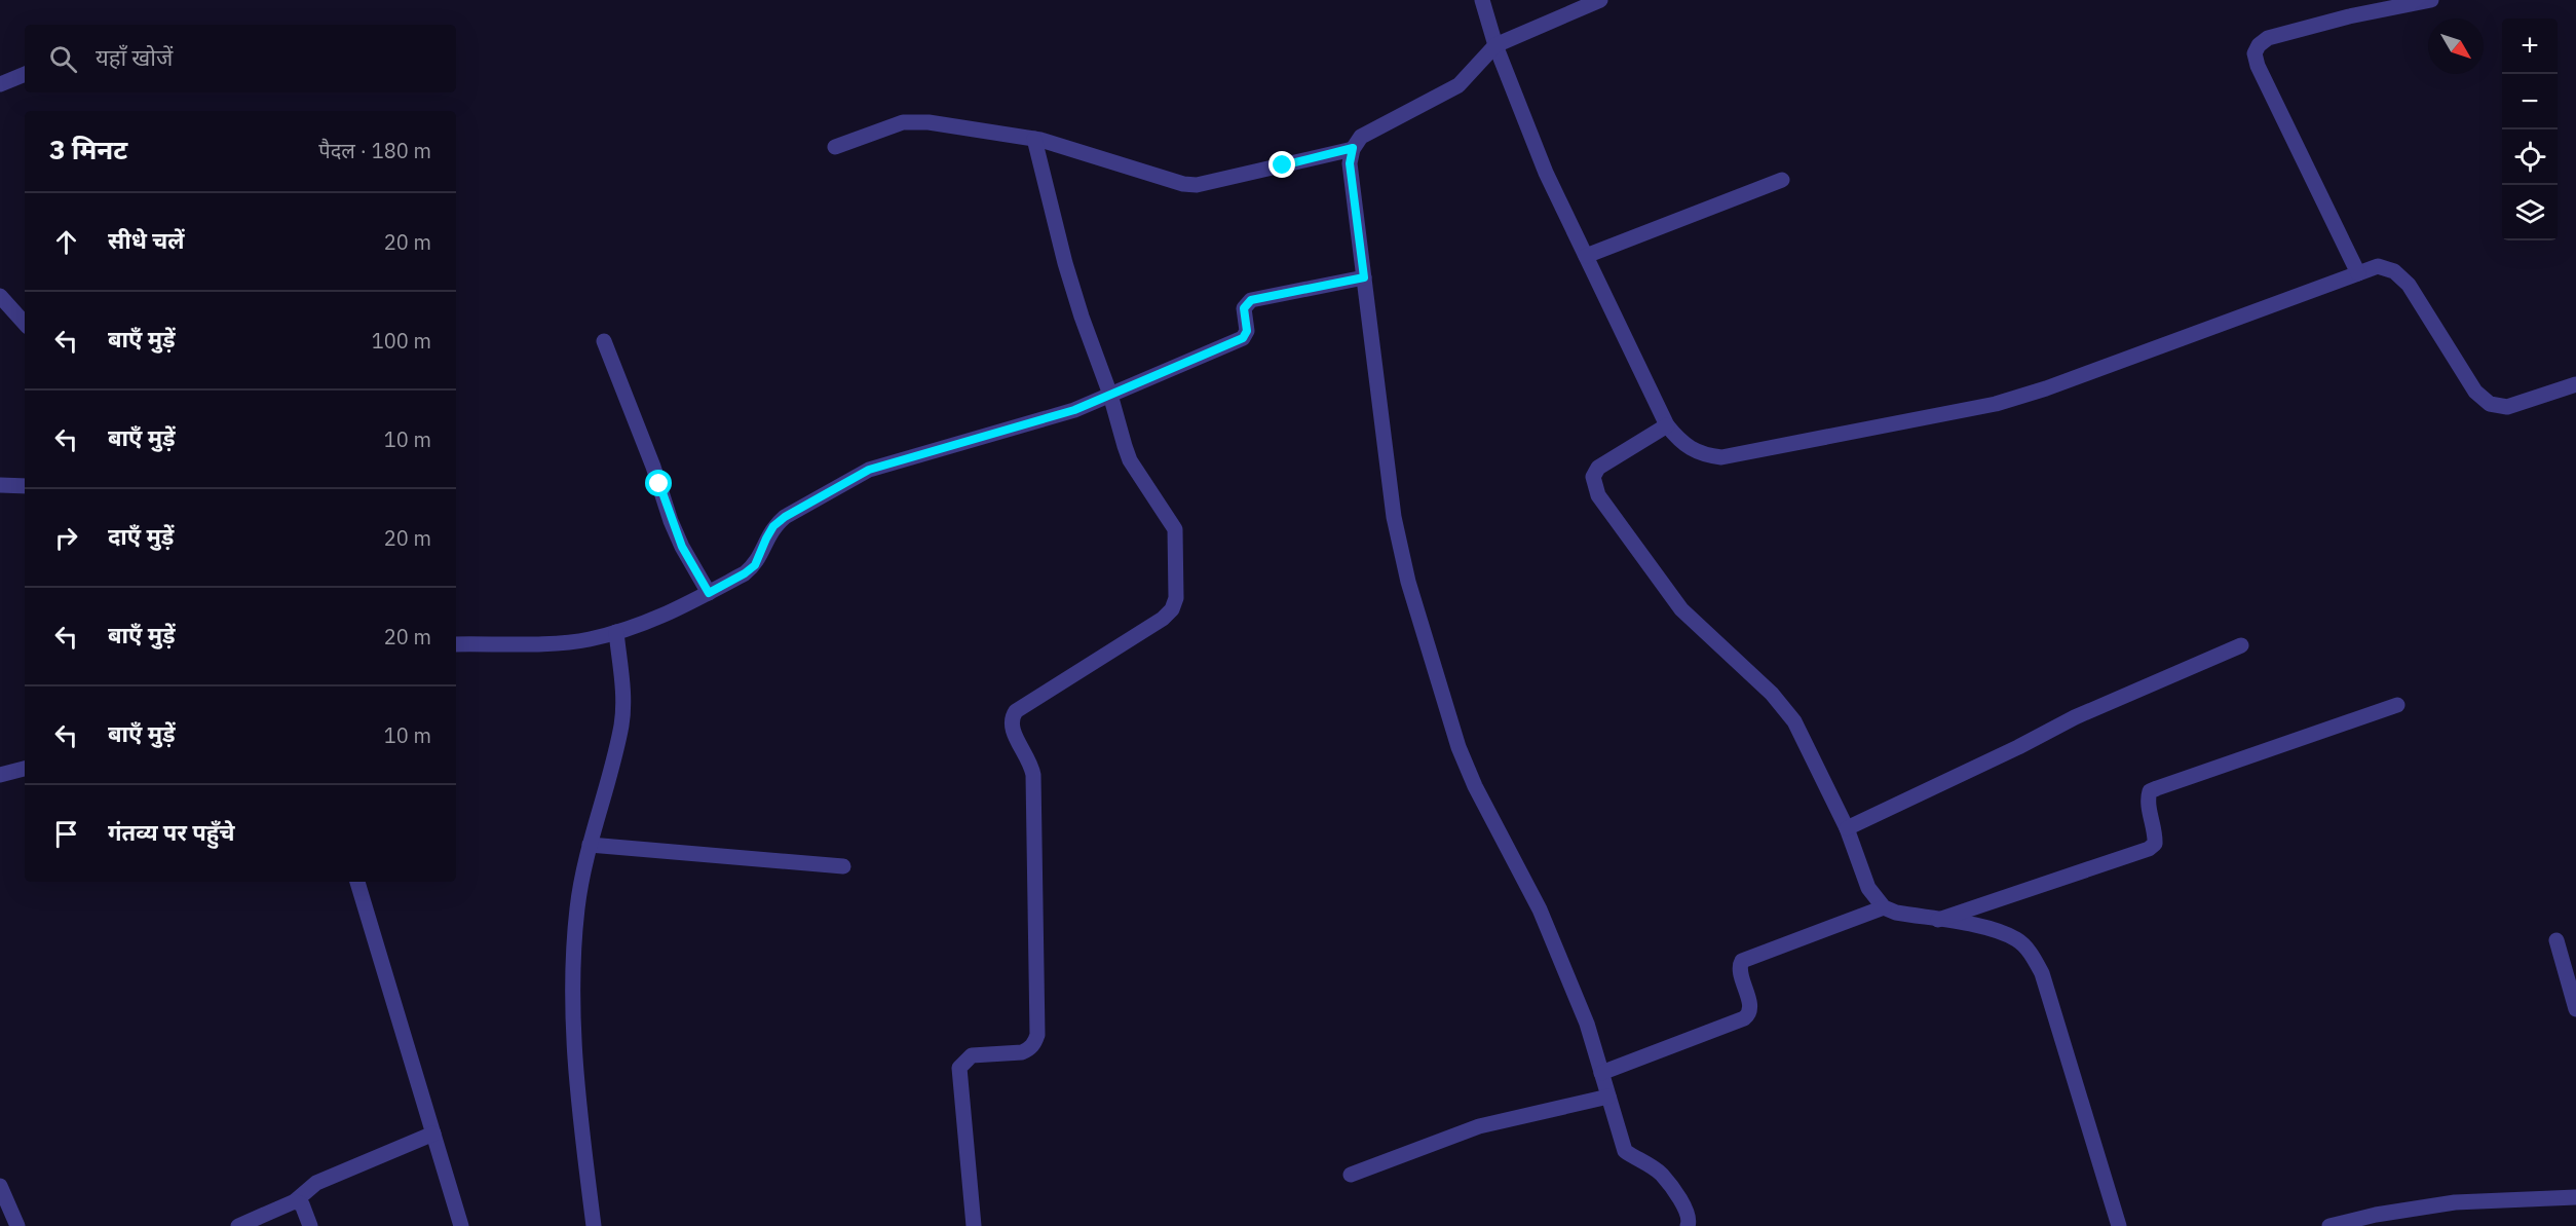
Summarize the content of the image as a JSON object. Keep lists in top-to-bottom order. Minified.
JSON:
{"north":"bottom right","page":{"map_buttons":["+","−"],"search":"यहाँ खोजें","heading":["3 मिनट","पैदल · 180 m"],"list":[["सीधे चलें","20 m"],["बाएँ मुड़ें","100 m"],["बाएँ मुड़ें","10 m"],["दाएँ मुड़ें","20 m"],["बाएँ मुड़ें","20 m"],["बाएँ मुड़ें","10 m"],"गंतव्य पर पहुँचे"]}}
